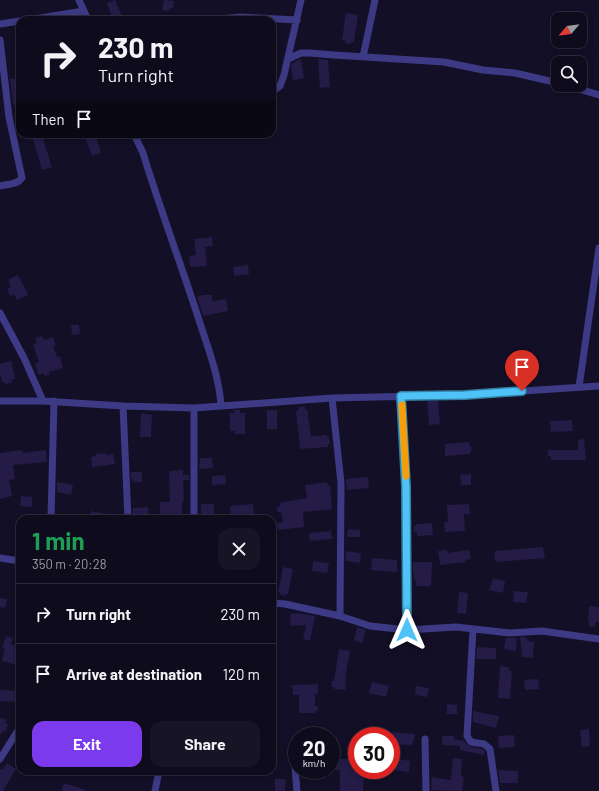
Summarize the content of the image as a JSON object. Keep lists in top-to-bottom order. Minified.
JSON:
{"north":"bottom left","page":{"turn":["230 m","Turn right"],"then":"Then","heading":["1 min","350 m · 20:28"],"list":[{"name":"Turn right","value":"230 m"},{"name":"Arrive at destination","value":"120 m"}],"buttons":["Exit","Share"],"speed":"20 km/h","limit":"30"}}
